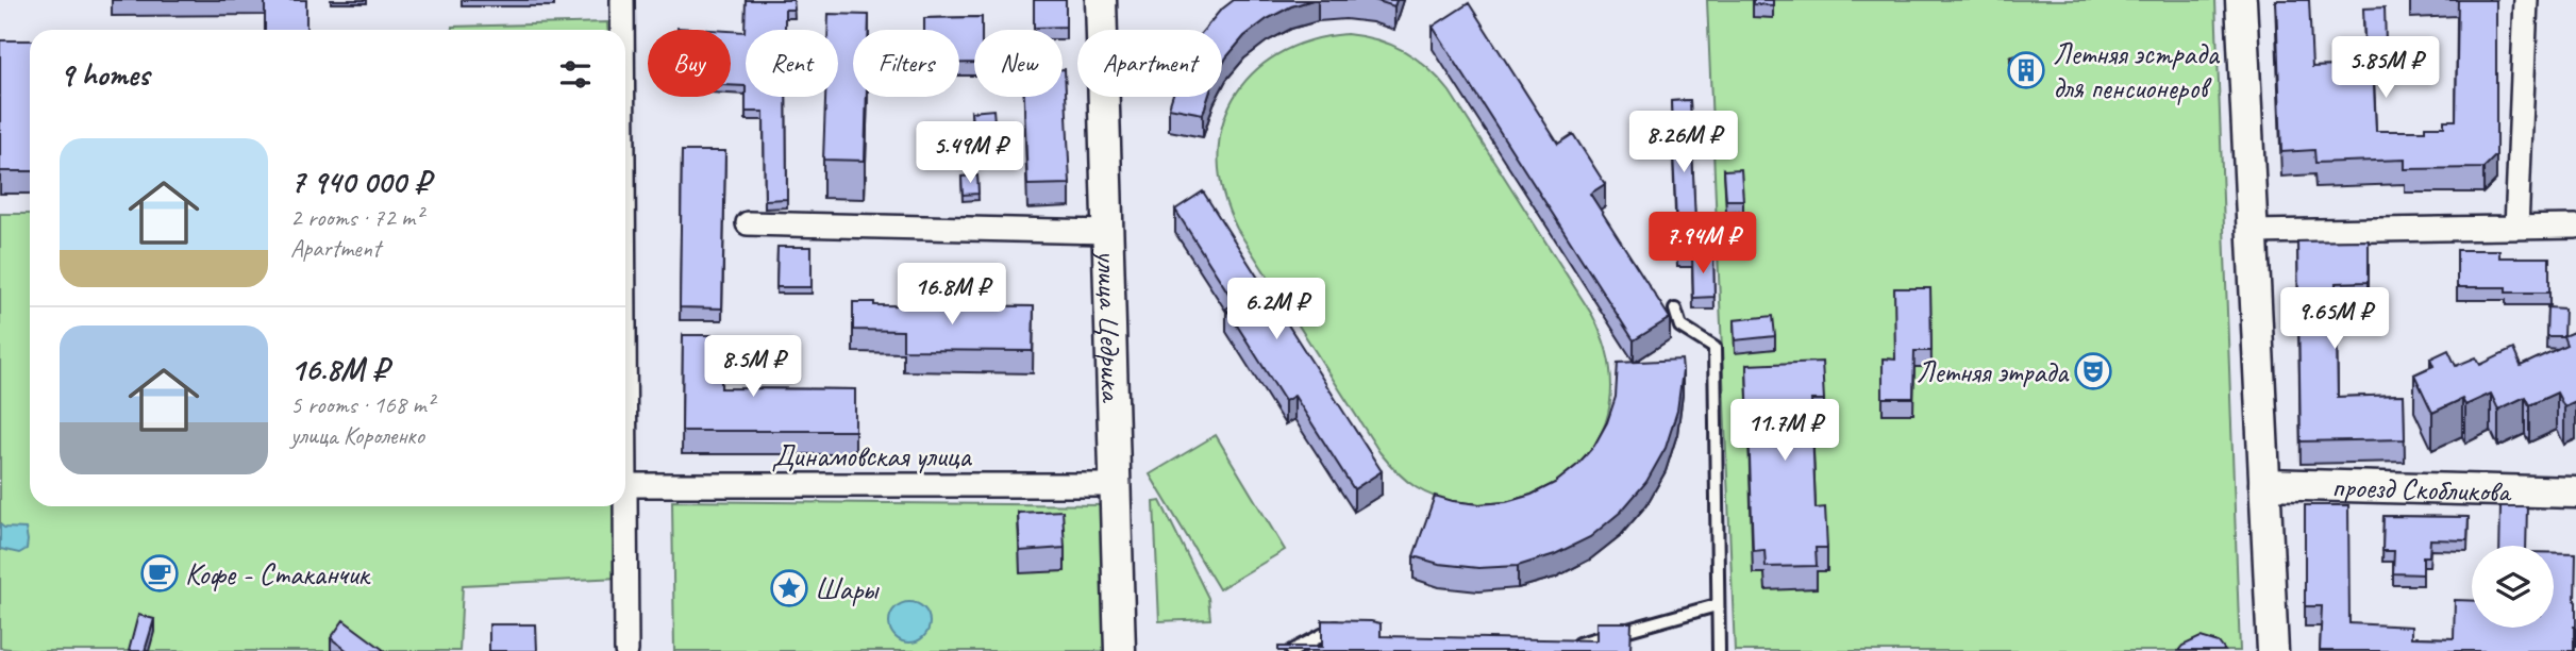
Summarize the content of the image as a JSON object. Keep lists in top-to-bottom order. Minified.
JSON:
{"streets":{"street":["улица Цедрика","Динамовская улица","проезд Скобликова"]},"crossings":[["улица Цедрика","Динамовская улица"]],"places":{"building":["Летняя эстрада для пенсионеров"],"theatre":["Летняя этрада"],"cafe":["Кофе - Стаканчик"],"place":["Шары"]},"page":{"chip":["Buy","Rent","Filters","New","Apartment"],"heading":"9 homes","price":["5.85M ₽","8.26M ₽","5.49M ₽","7.94M ₽","16.8M ₽","6.2M ₽","9.65M ₽","8.5M ₽","11.7M ₽"],"list":[{"name":"7 940 000 ₽","note":"2 rooms · 72 m² · Apartment"},{"name":"16.8M ₽","note":"5 rooms · 168 m² · улица Короленко"}]}}
